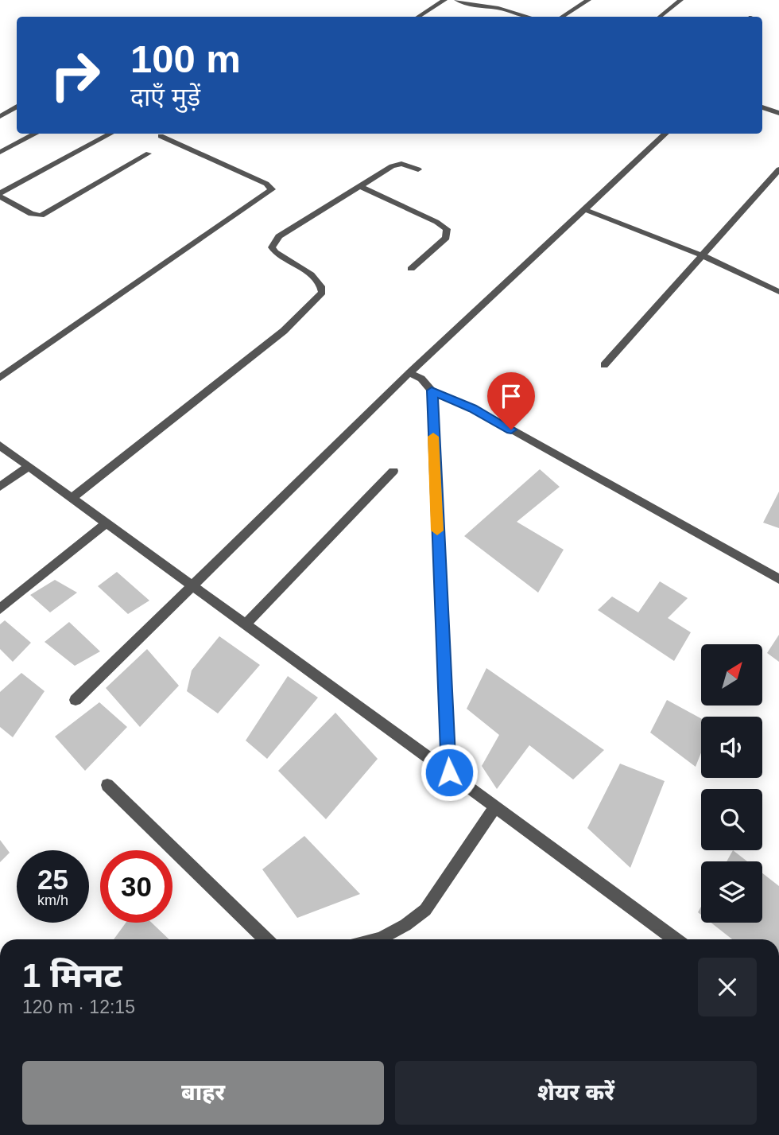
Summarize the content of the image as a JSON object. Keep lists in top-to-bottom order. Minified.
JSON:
{"north":"top right","page":{"turn":["100 m","दाएँ मुड़ें"],"speed":"25 km/h","limit":"30","heading":["1 मिनट","120 m · 12:15"],"buttons":["बाहर","शेयर करें"]}}
